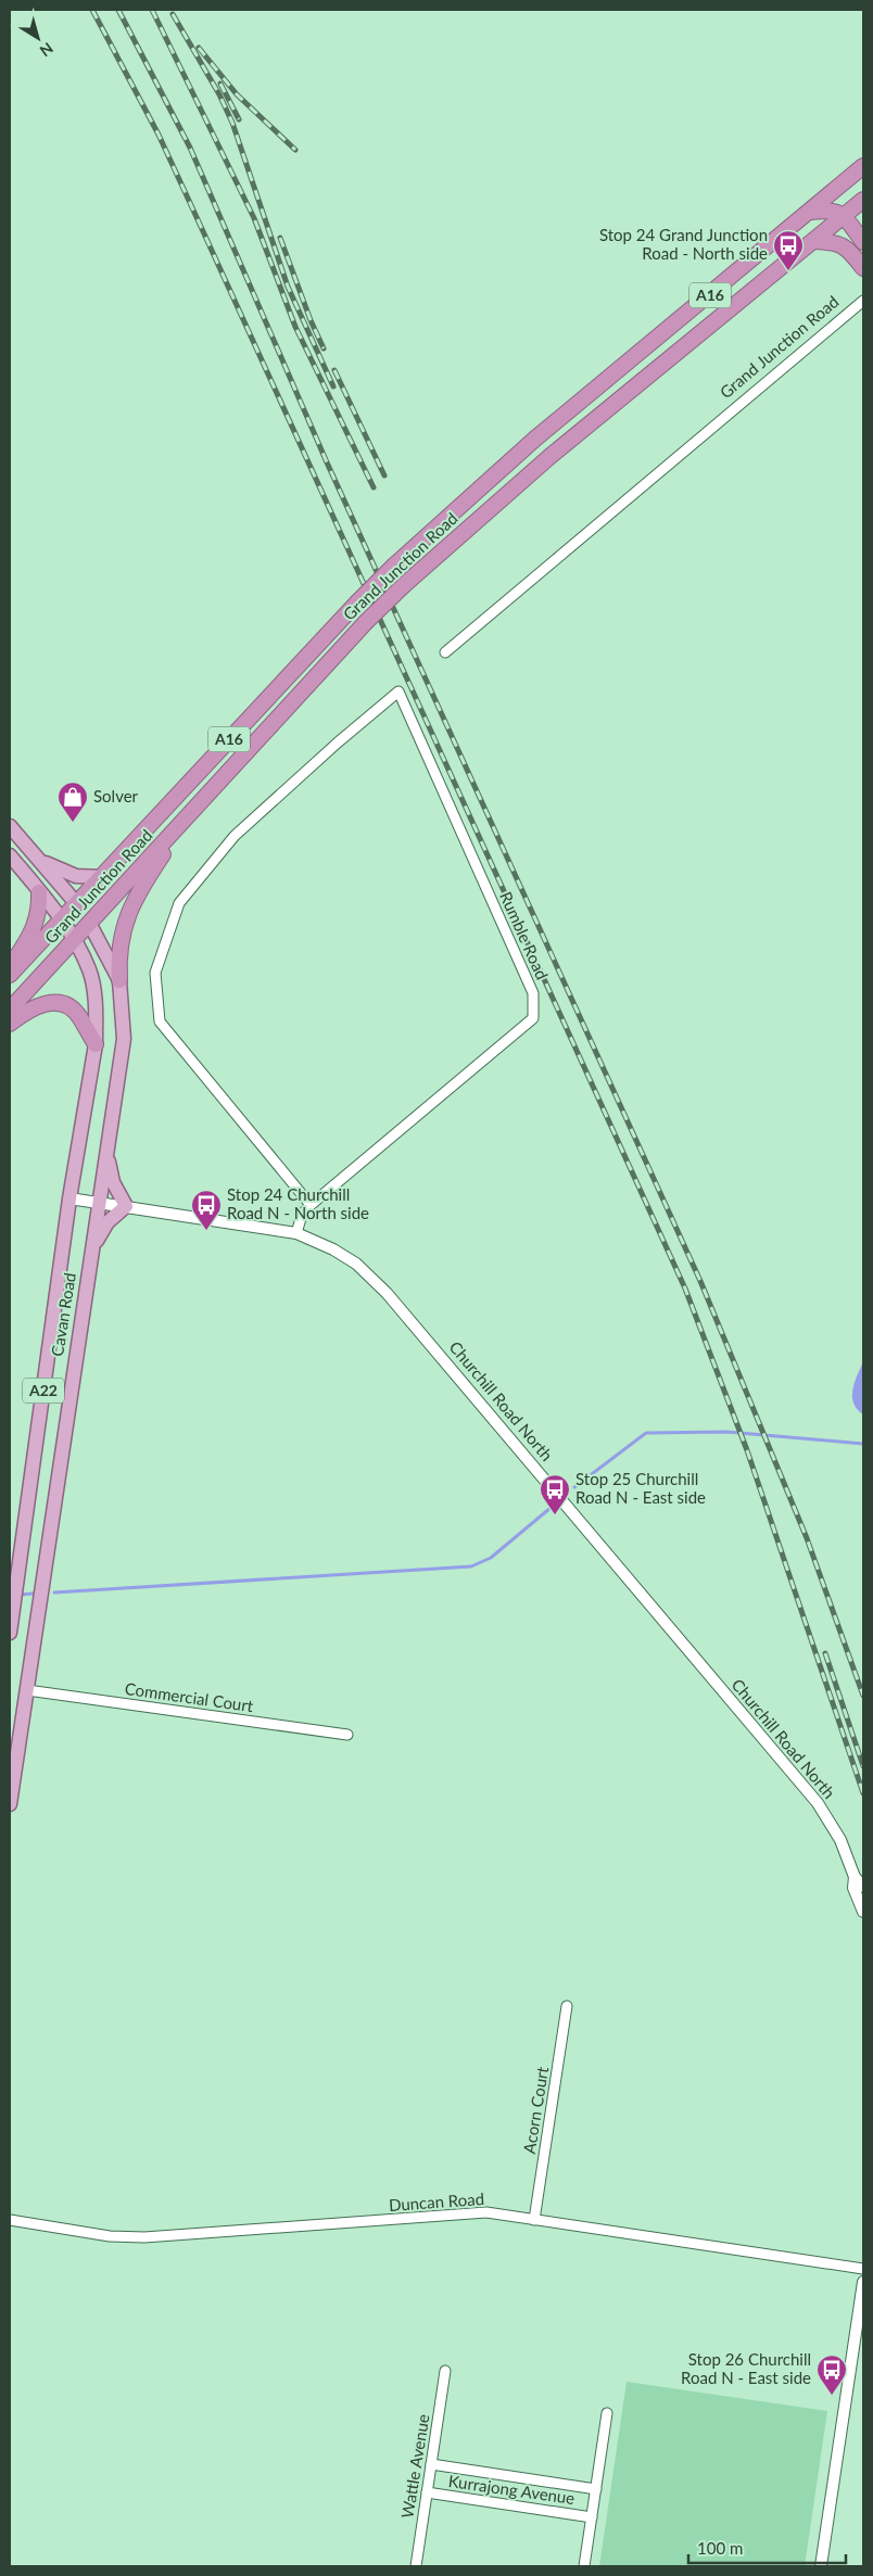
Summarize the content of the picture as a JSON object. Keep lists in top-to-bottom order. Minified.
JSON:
{"streets":{"highway":["A16","Grand Junction Road","Cavan Road","A22"],"street":["Rumble Road","Churchill Road North","Commercial Court","Acorn Court","Duncan Road","Wattle Avenue","Kurrajong Avenue"]},"crossings":[["Grand Junction Road","Cavan Road"],["Grand Junction Road","A22"],["Rumble Road","Churchill Road North"],["Cavan Road","A22"],["Cavan Road","Churchill Road North"],["Cavan Road","Commercial Court"],["Acorn Court","Duncan Road"],["Wattle Avenue","Kurrajong Avenue"]],"places":{"bus stop":["Stop 24 Grand Junction Road - North side","Stop 24 Churchill Road N - North side","Stop 25 Churchill Road N - East side","Stop 26 Churchill Road N - East side"],"shop":["Solver"]},"scale_bar":"100 m","north":"bottom right"}
